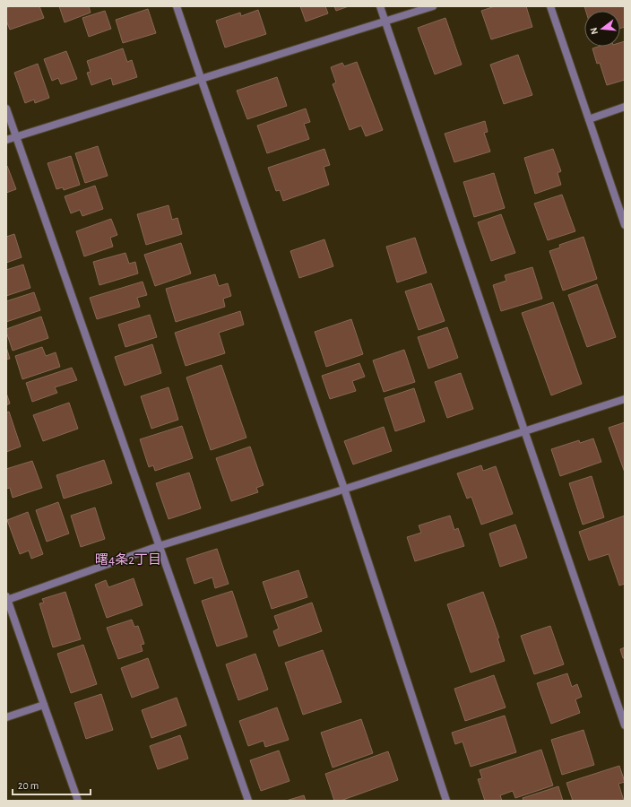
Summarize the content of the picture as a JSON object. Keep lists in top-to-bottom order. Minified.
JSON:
{"districts":["曙4条2丁目"],"scale_bar":"20 m","north":"left"}
